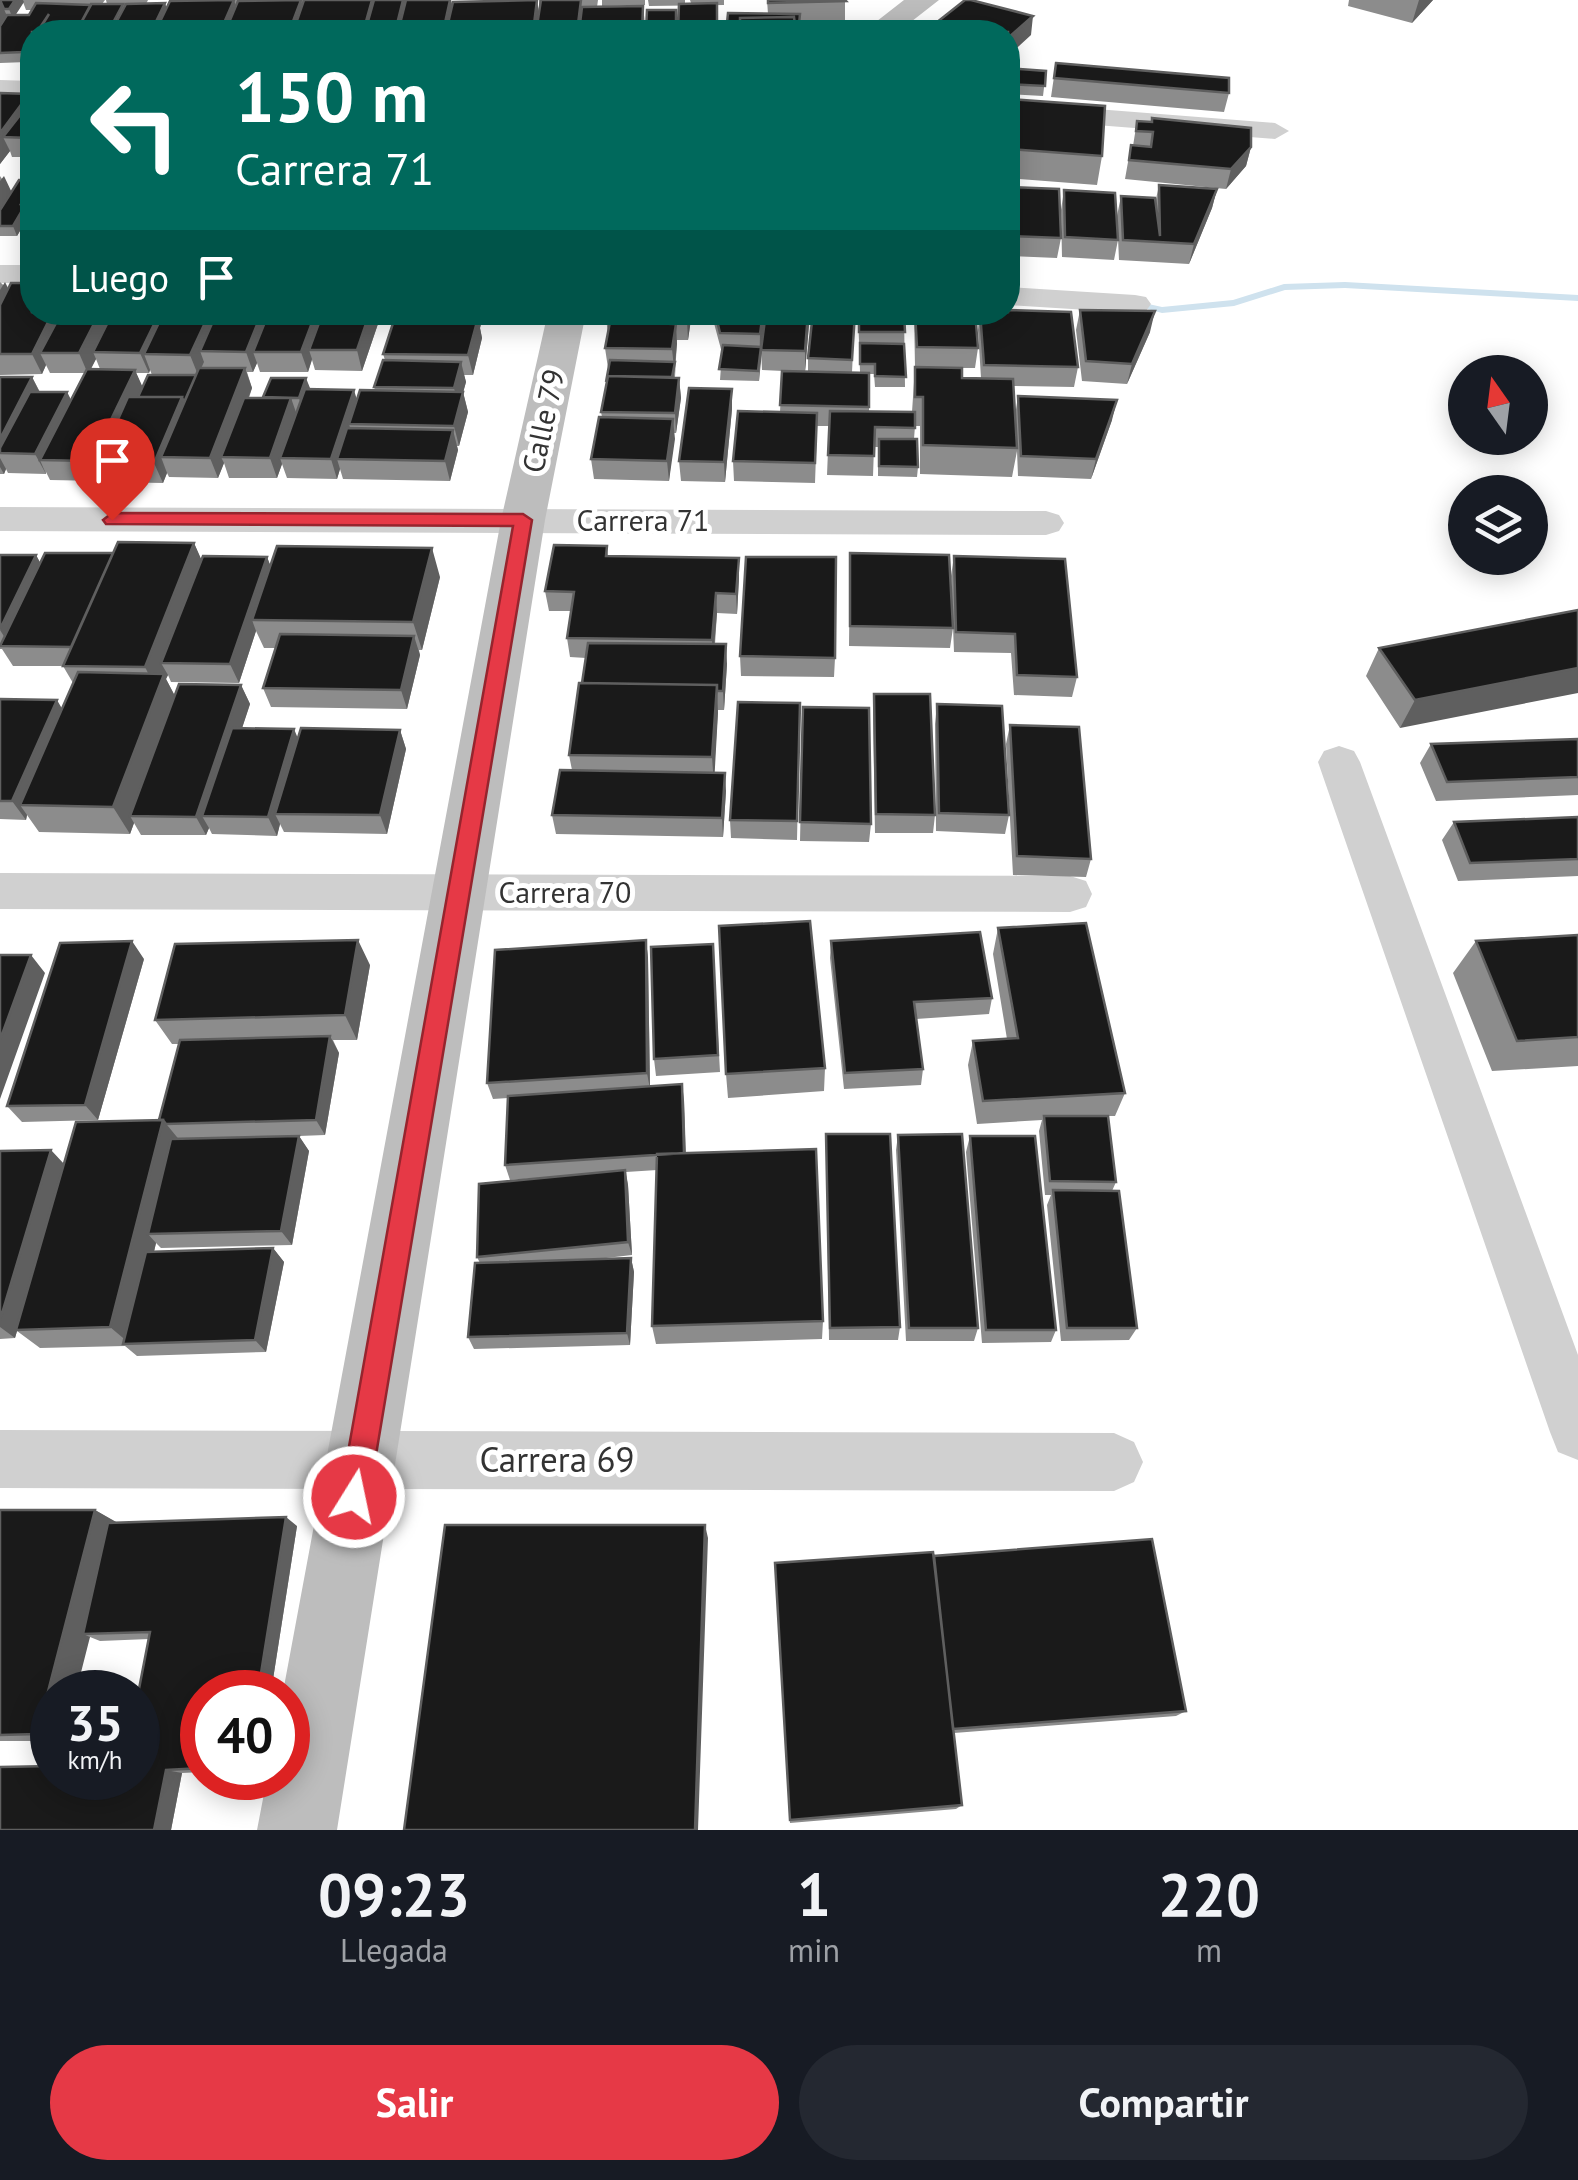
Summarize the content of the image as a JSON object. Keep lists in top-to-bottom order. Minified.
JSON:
{"streets":{"street":["Calle 79","Carrera 71","Carrera 70","Carrera 69"]},"crossings":[["Calle 79","Carrera 71"],["Calle 79","Carrera 70"],["Calle 79","Carrera 69"]],"north":"top","page":{"turn":["150 m","Carrera 71"],"then":"Luego","speed":"35 km/h","limit":"40","eta":["09:23","Llegada","1","min","220","m"],"buttons":["Salir","Compartir"]}}
